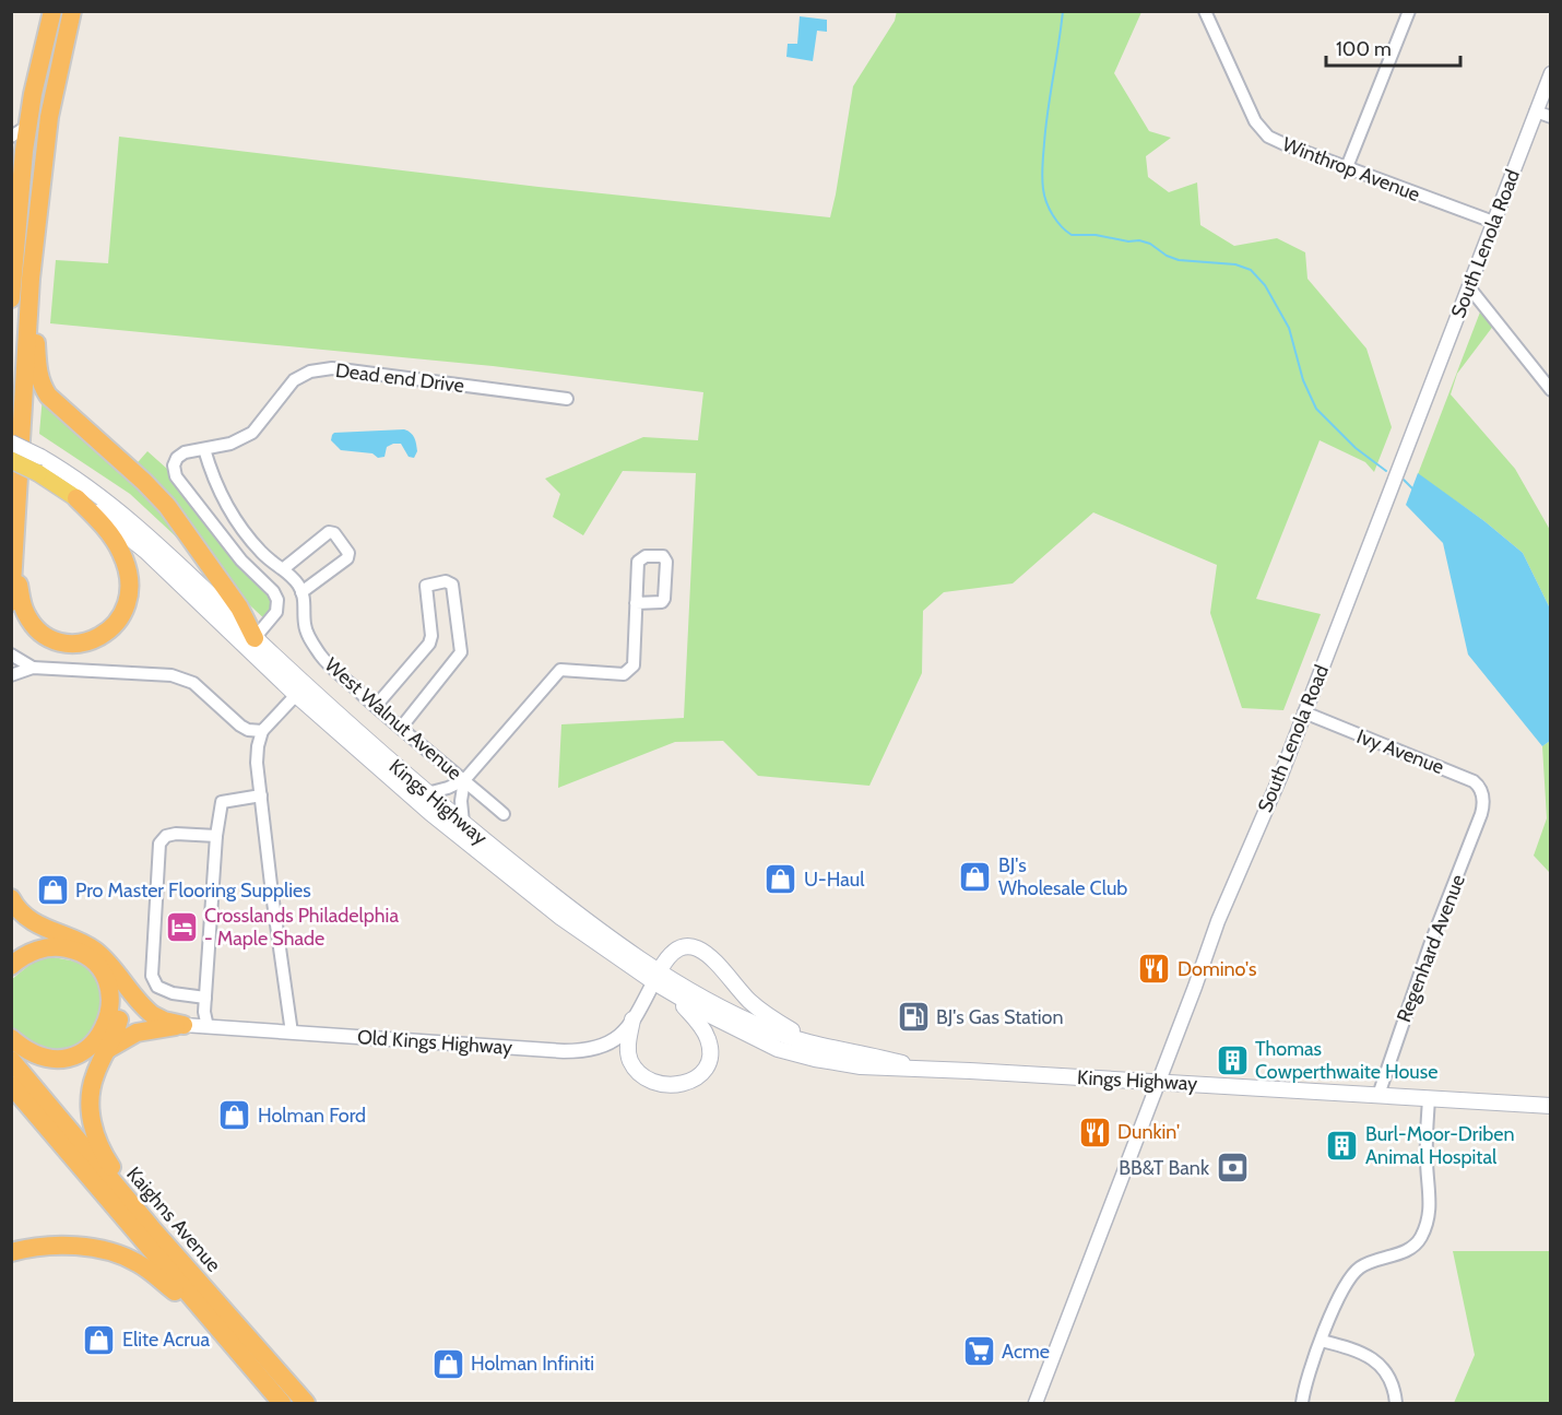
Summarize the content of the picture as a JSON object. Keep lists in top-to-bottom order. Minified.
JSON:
{"streets":{"highway":["Kaighns Avenue"],"main road":["Kings Highway"],"street":["Winthrop Avenue","South Lenola Road","Dead end Drive","West Walnut Avenue","Ivy Avenue","Regenhard Avenue","Old Kings Highway"]},"crossings":[["Winthrop Avenue","South Lenola Road"],["South Lenola Road","Ivy Avenue"],["South Lenola Road","Kings Highway"],["Dead end Drive","Kings Highway"],["Ivy Avenue","Regenhard Avenue"],["Kings Highway","Regenhard Avenue"],["Kings Highway","Old Kings Highway"]],"places":{"shop":["BJ's Wholesale Club","U-Haul","Pro Master Flooring Supplies","Holman Ford","Elite Acrua","Holman Infiniti"],"hotel":["Crosslands Philadelphia - Maple Shade"],"restaurant":["Domino's","Dunkin'"],"fuel station":["BJ's Gas Station"],"building":["Thomas Cowperthwaite House","Burl-Moor-Driben Animal Hospital"],"bank":["BB&T Bank"],"supermarket":["Acme"]},"scale_bar":"100 m"}
